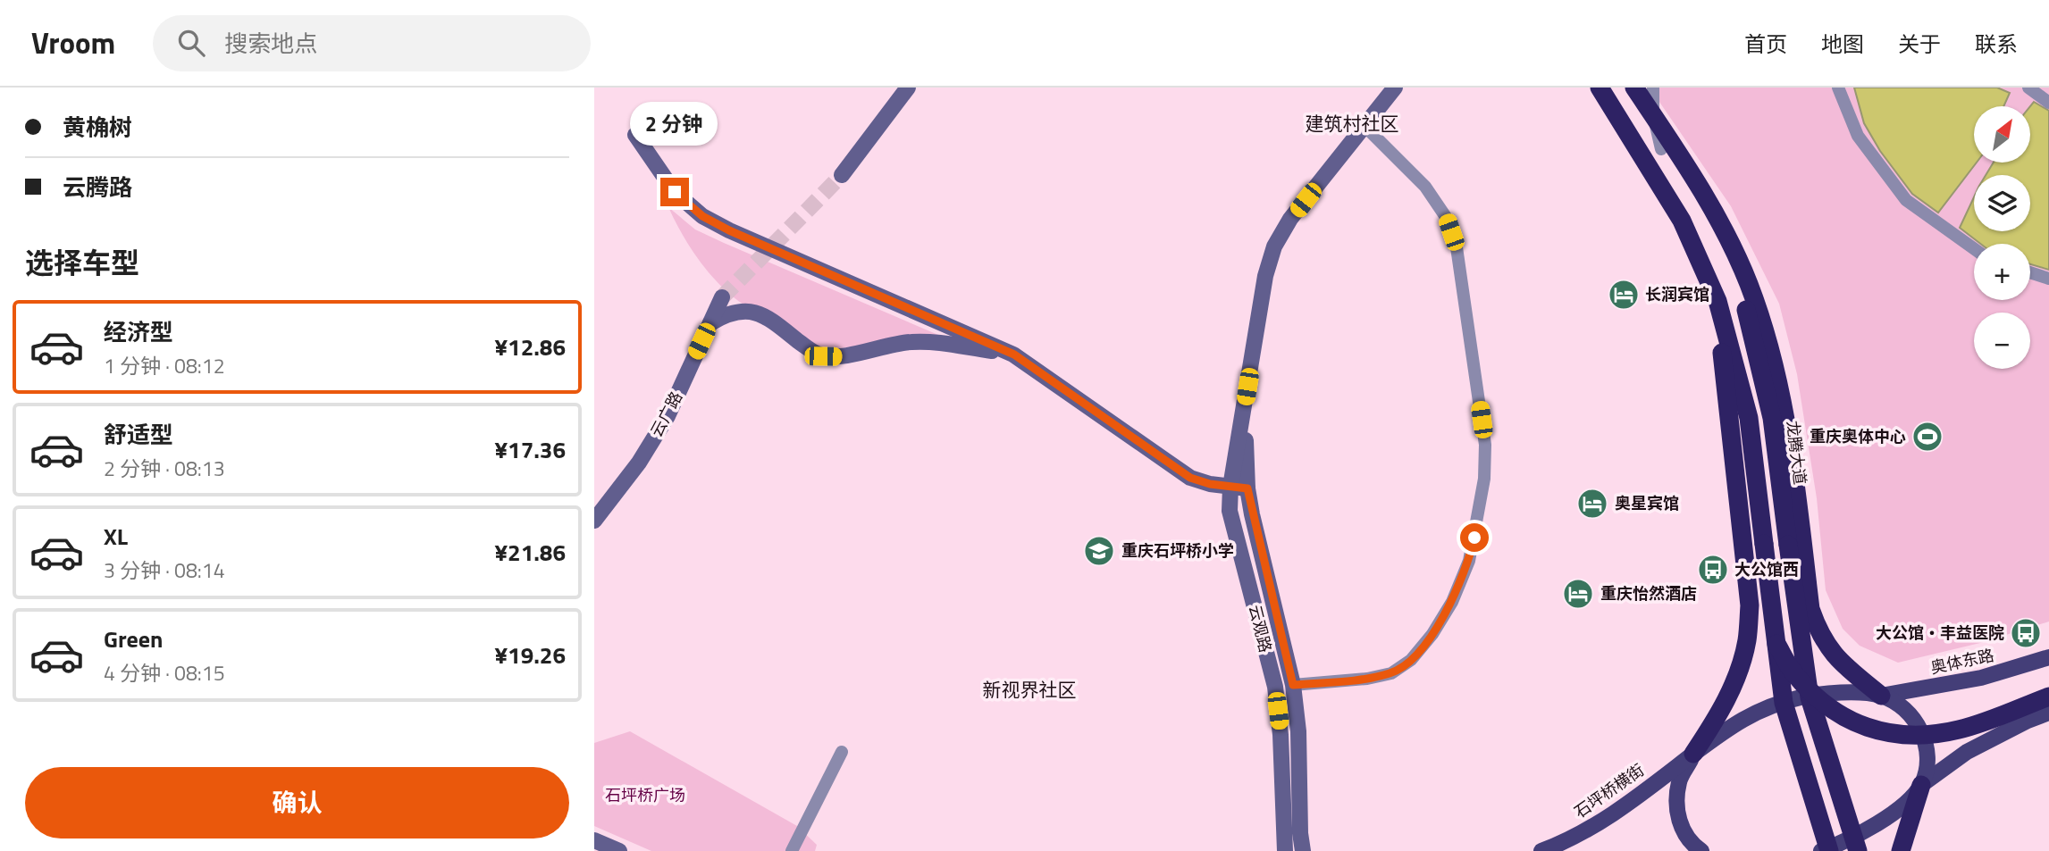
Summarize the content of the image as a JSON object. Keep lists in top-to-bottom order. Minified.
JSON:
{"streets":{"highway":["龙腾大道"],"main road":["奥体东路","石坪桥横街"],"street":["云广路","云观路"]},"crossings":[["奥体东路","石坪桥横街"]],"districts":["建筑村社区","新视界社区"],"parks":["石坪桥广场"],"places":{"hotel":["长润宾馆","奥星宾馆","重庆怡然酒店"],"sports":["重庆奥体中心"],"school or university":["重庆石坪桥小学"],"bus stop":["大公馆西","大公馆‧丰益医院"]},"north":"top right","page":{"header":"Vroom","search":"搜索地点","nav":["首页","地图","关于","联系"],"banner":["黄桷树","云腾路"],"bubble":"2 分钟","map_buttons":["+","−"],"heading":"选择车型","list":[{"name":"经济型","note":"1 分钟 · 08:12","value":"¥12.86"},{"name":"舒适型","note":"2 分钟 · 08:13","value":"¥17.36"},{"name":"XL","note":"3 分钟 · 08:14","value":"¥21.86"},{"name":"Green","note":"4 分钟 · 08:15","value":"¥19.26"}],"buttons":"确认"}}
